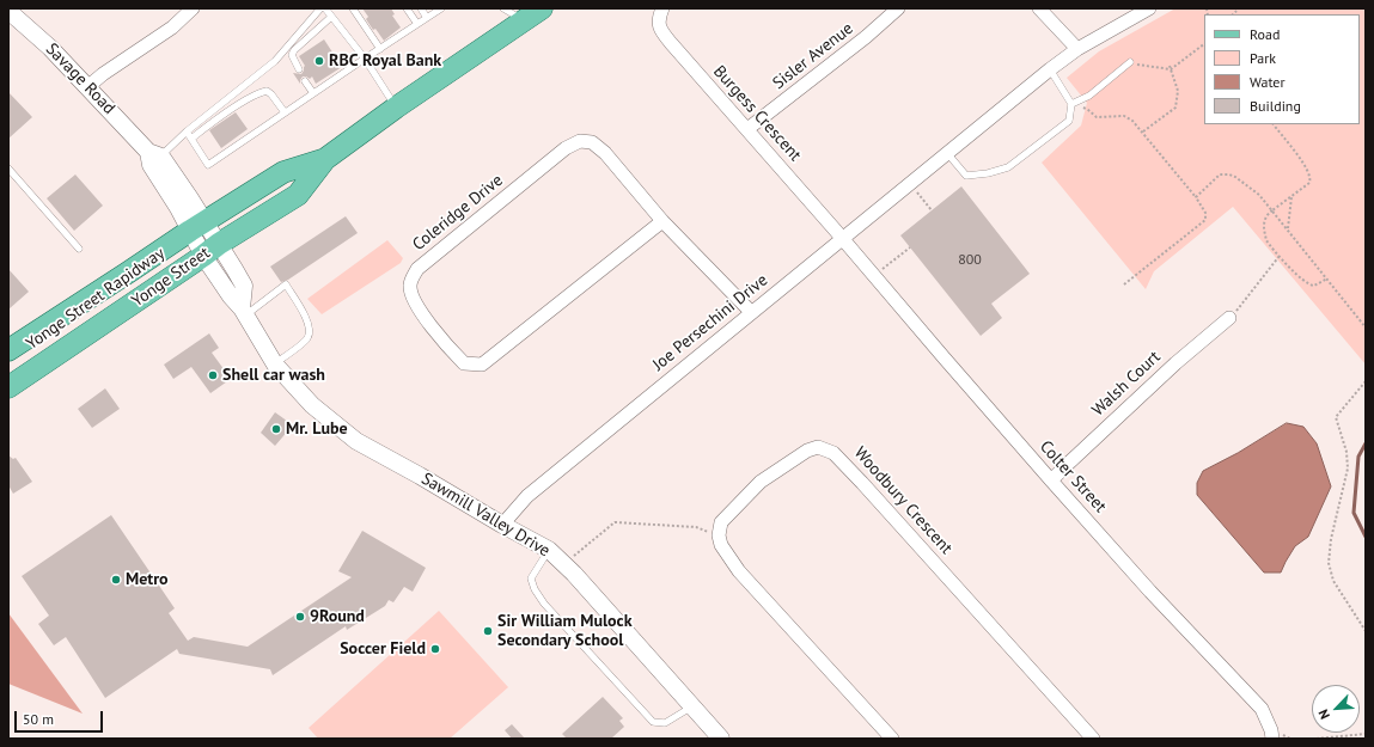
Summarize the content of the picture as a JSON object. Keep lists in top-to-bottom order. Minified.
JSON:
{"streets":{"main road":["Yonge Street"],"street":["Sisler Avenue","Savage Road","Burgess Crescent","Coleridge Drive","Joe Persechini Drive","Walsh Court","Colter Street","Woodbury Crescent","Sawmill Valley Drive"]},"crossings":[["Sisler Avenue","Burgess Crescent"],["Savage Road","Yonge Street"],["Savage Road","Sawmill Valley Drive"],["Burgess Crescent","Joe Persechini Drive"],["Burgess Crescent","Colter Street"],["Coleridge Drive","Joe Persechini Drive"],["Yonge Street","Sawmill Valley Drive"],["Joe Persechini Drive","Colter Street"],["Joe Persechini Drive","Sawmill Valley Drive"],["Walsh Court","Colter Street"]],"places":["RBC Royal Bank","Shell car wash","Mr. Lube","Metro","9Round","Sir William Mulock Secondary School","Soccer Field"],"house_numbers":["800"],"legend":["Road","Park","Water","Building"],"scale_bar":"50 m","north":"bottom left"}
